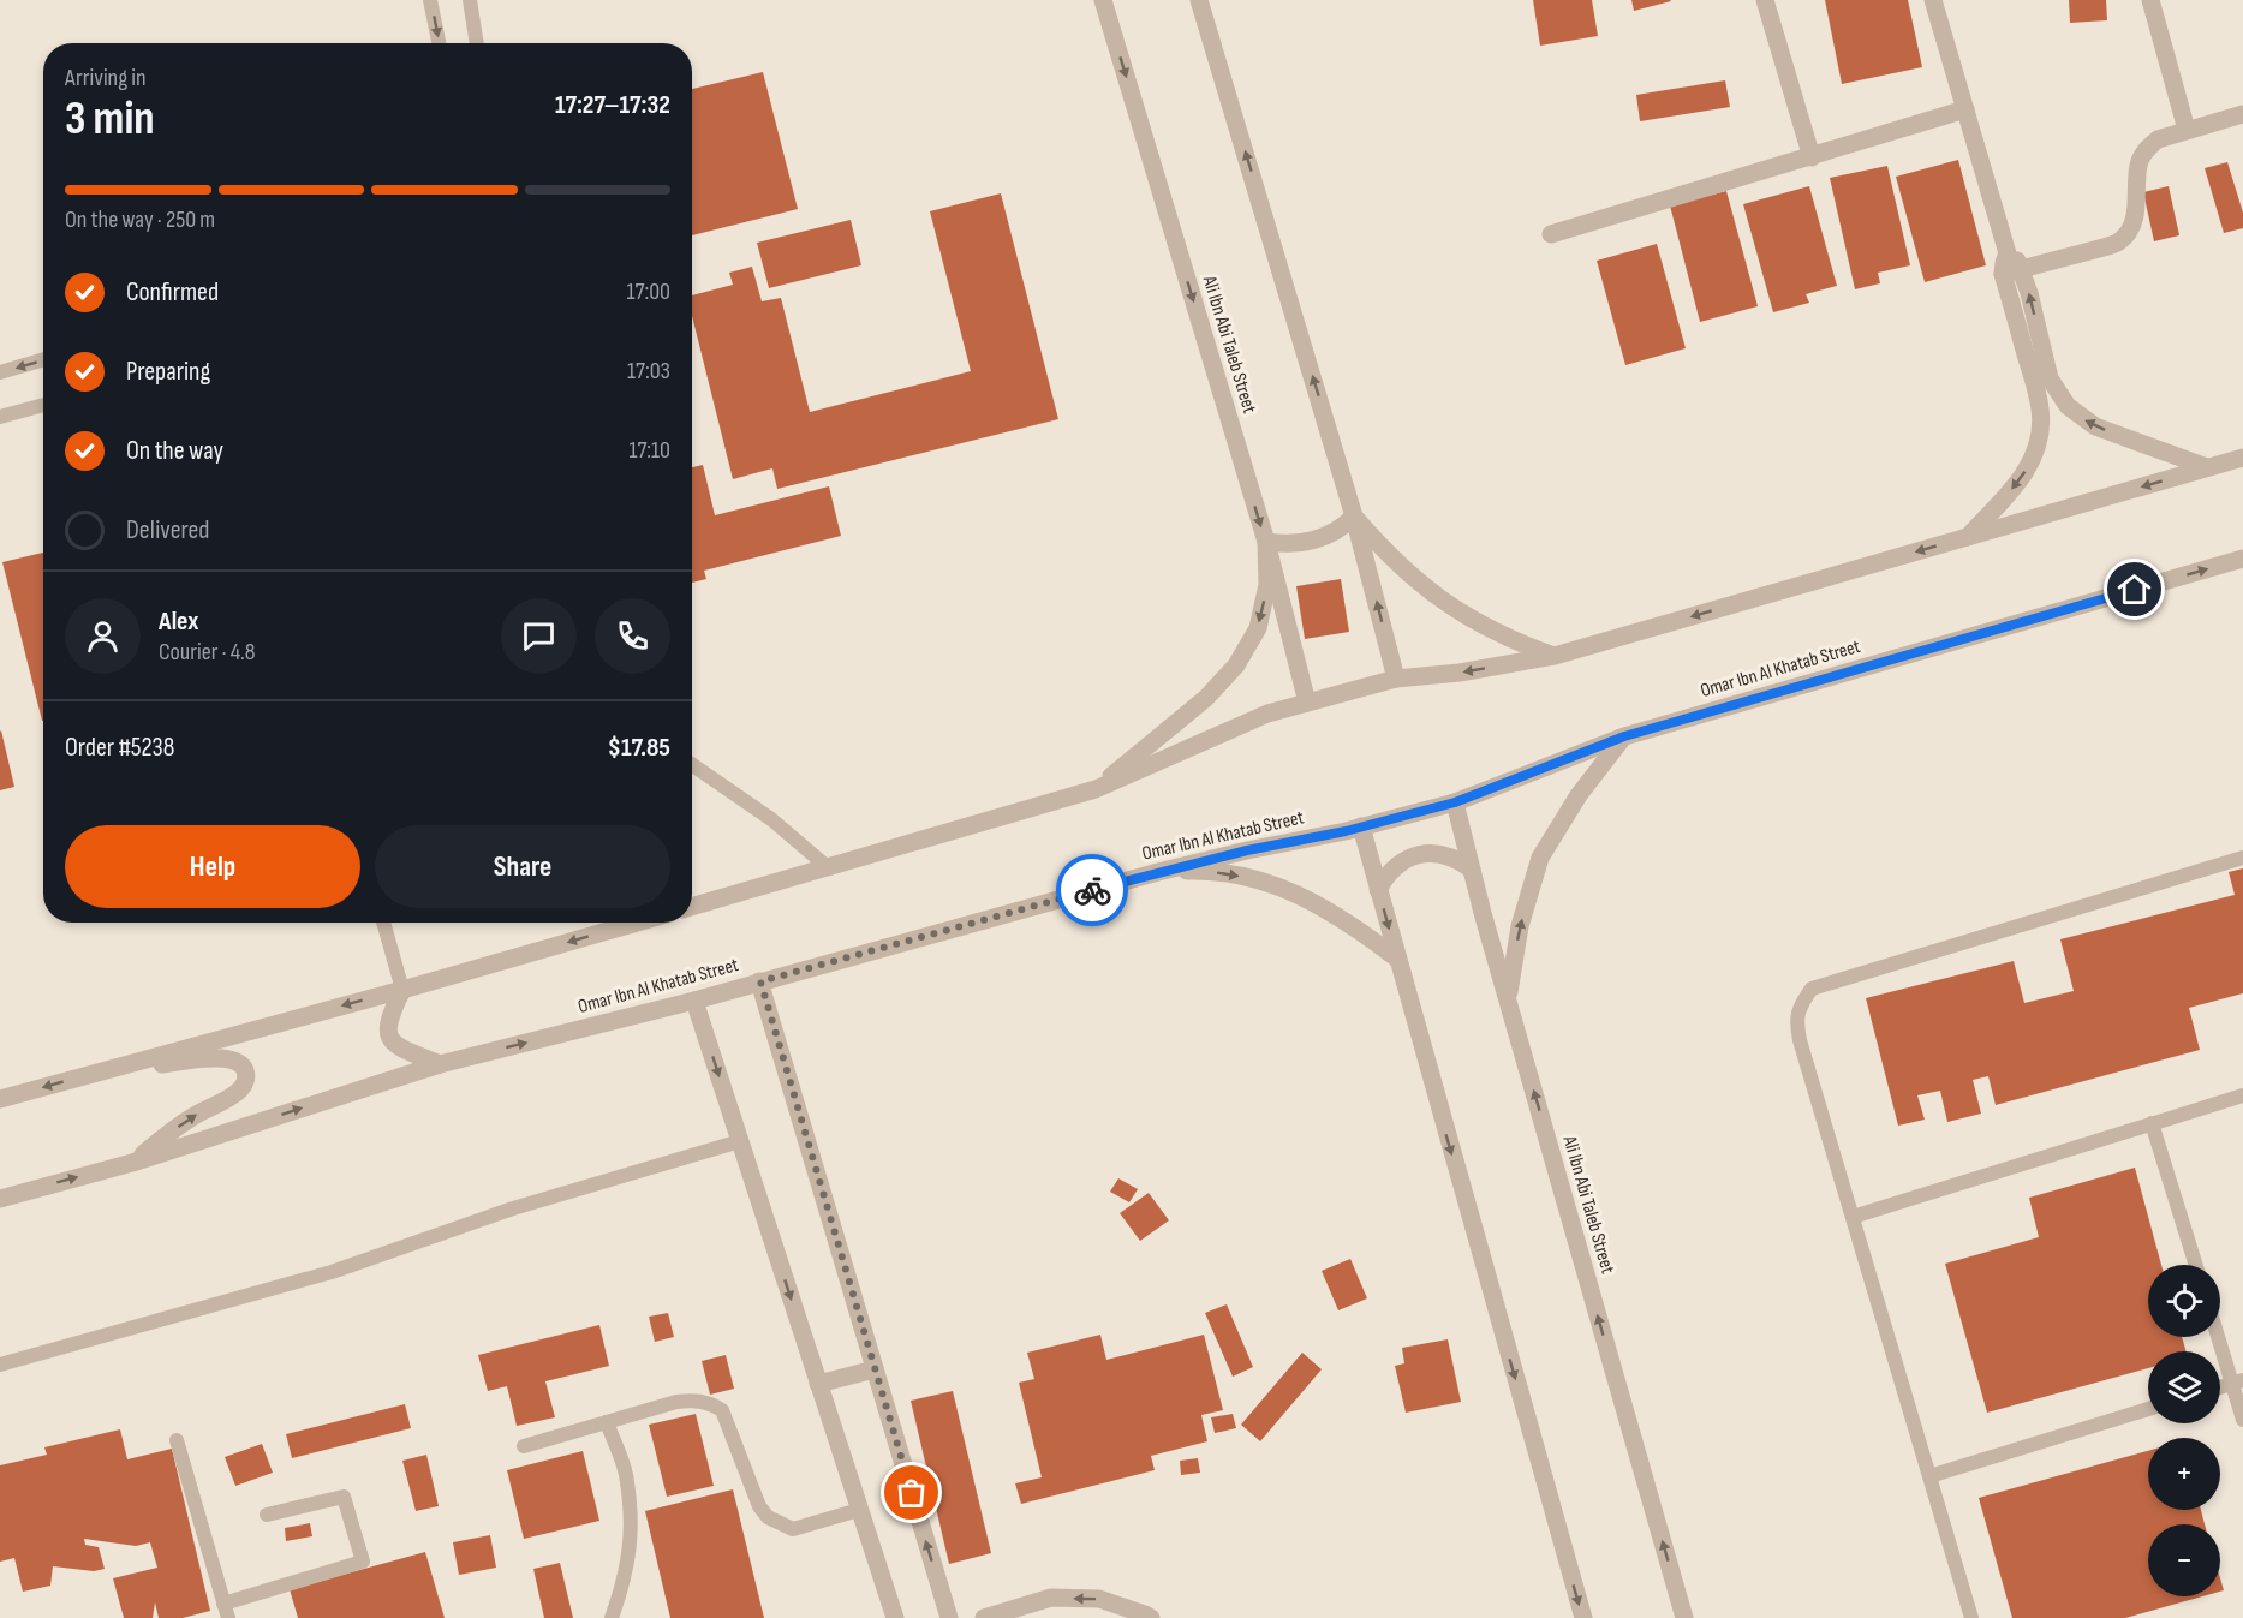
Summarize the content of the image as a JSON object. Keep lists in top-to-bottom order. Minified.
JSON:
{"streets":{"street":["Ali Ibn Abi Taleb Street","Omar Ibn Al Khatab Street"]},"crossings":[["Ali Ibn Abi Taleb Street","Omar Ibn Al Khatab Street"]],"page":{"heading":["3 min","Arriving in","17:27–17:32"],"panel":["Alex","Courier · 4.8","Order #5238","$17.85"],"bar":"On the way · 250 m","list":[["Confirmed","17:00"],["Preparing","17:03"],["On the way","17:10"],"Delivered"],"buttons":["Help","Share"],"map_buttons":["+","−"]}}
